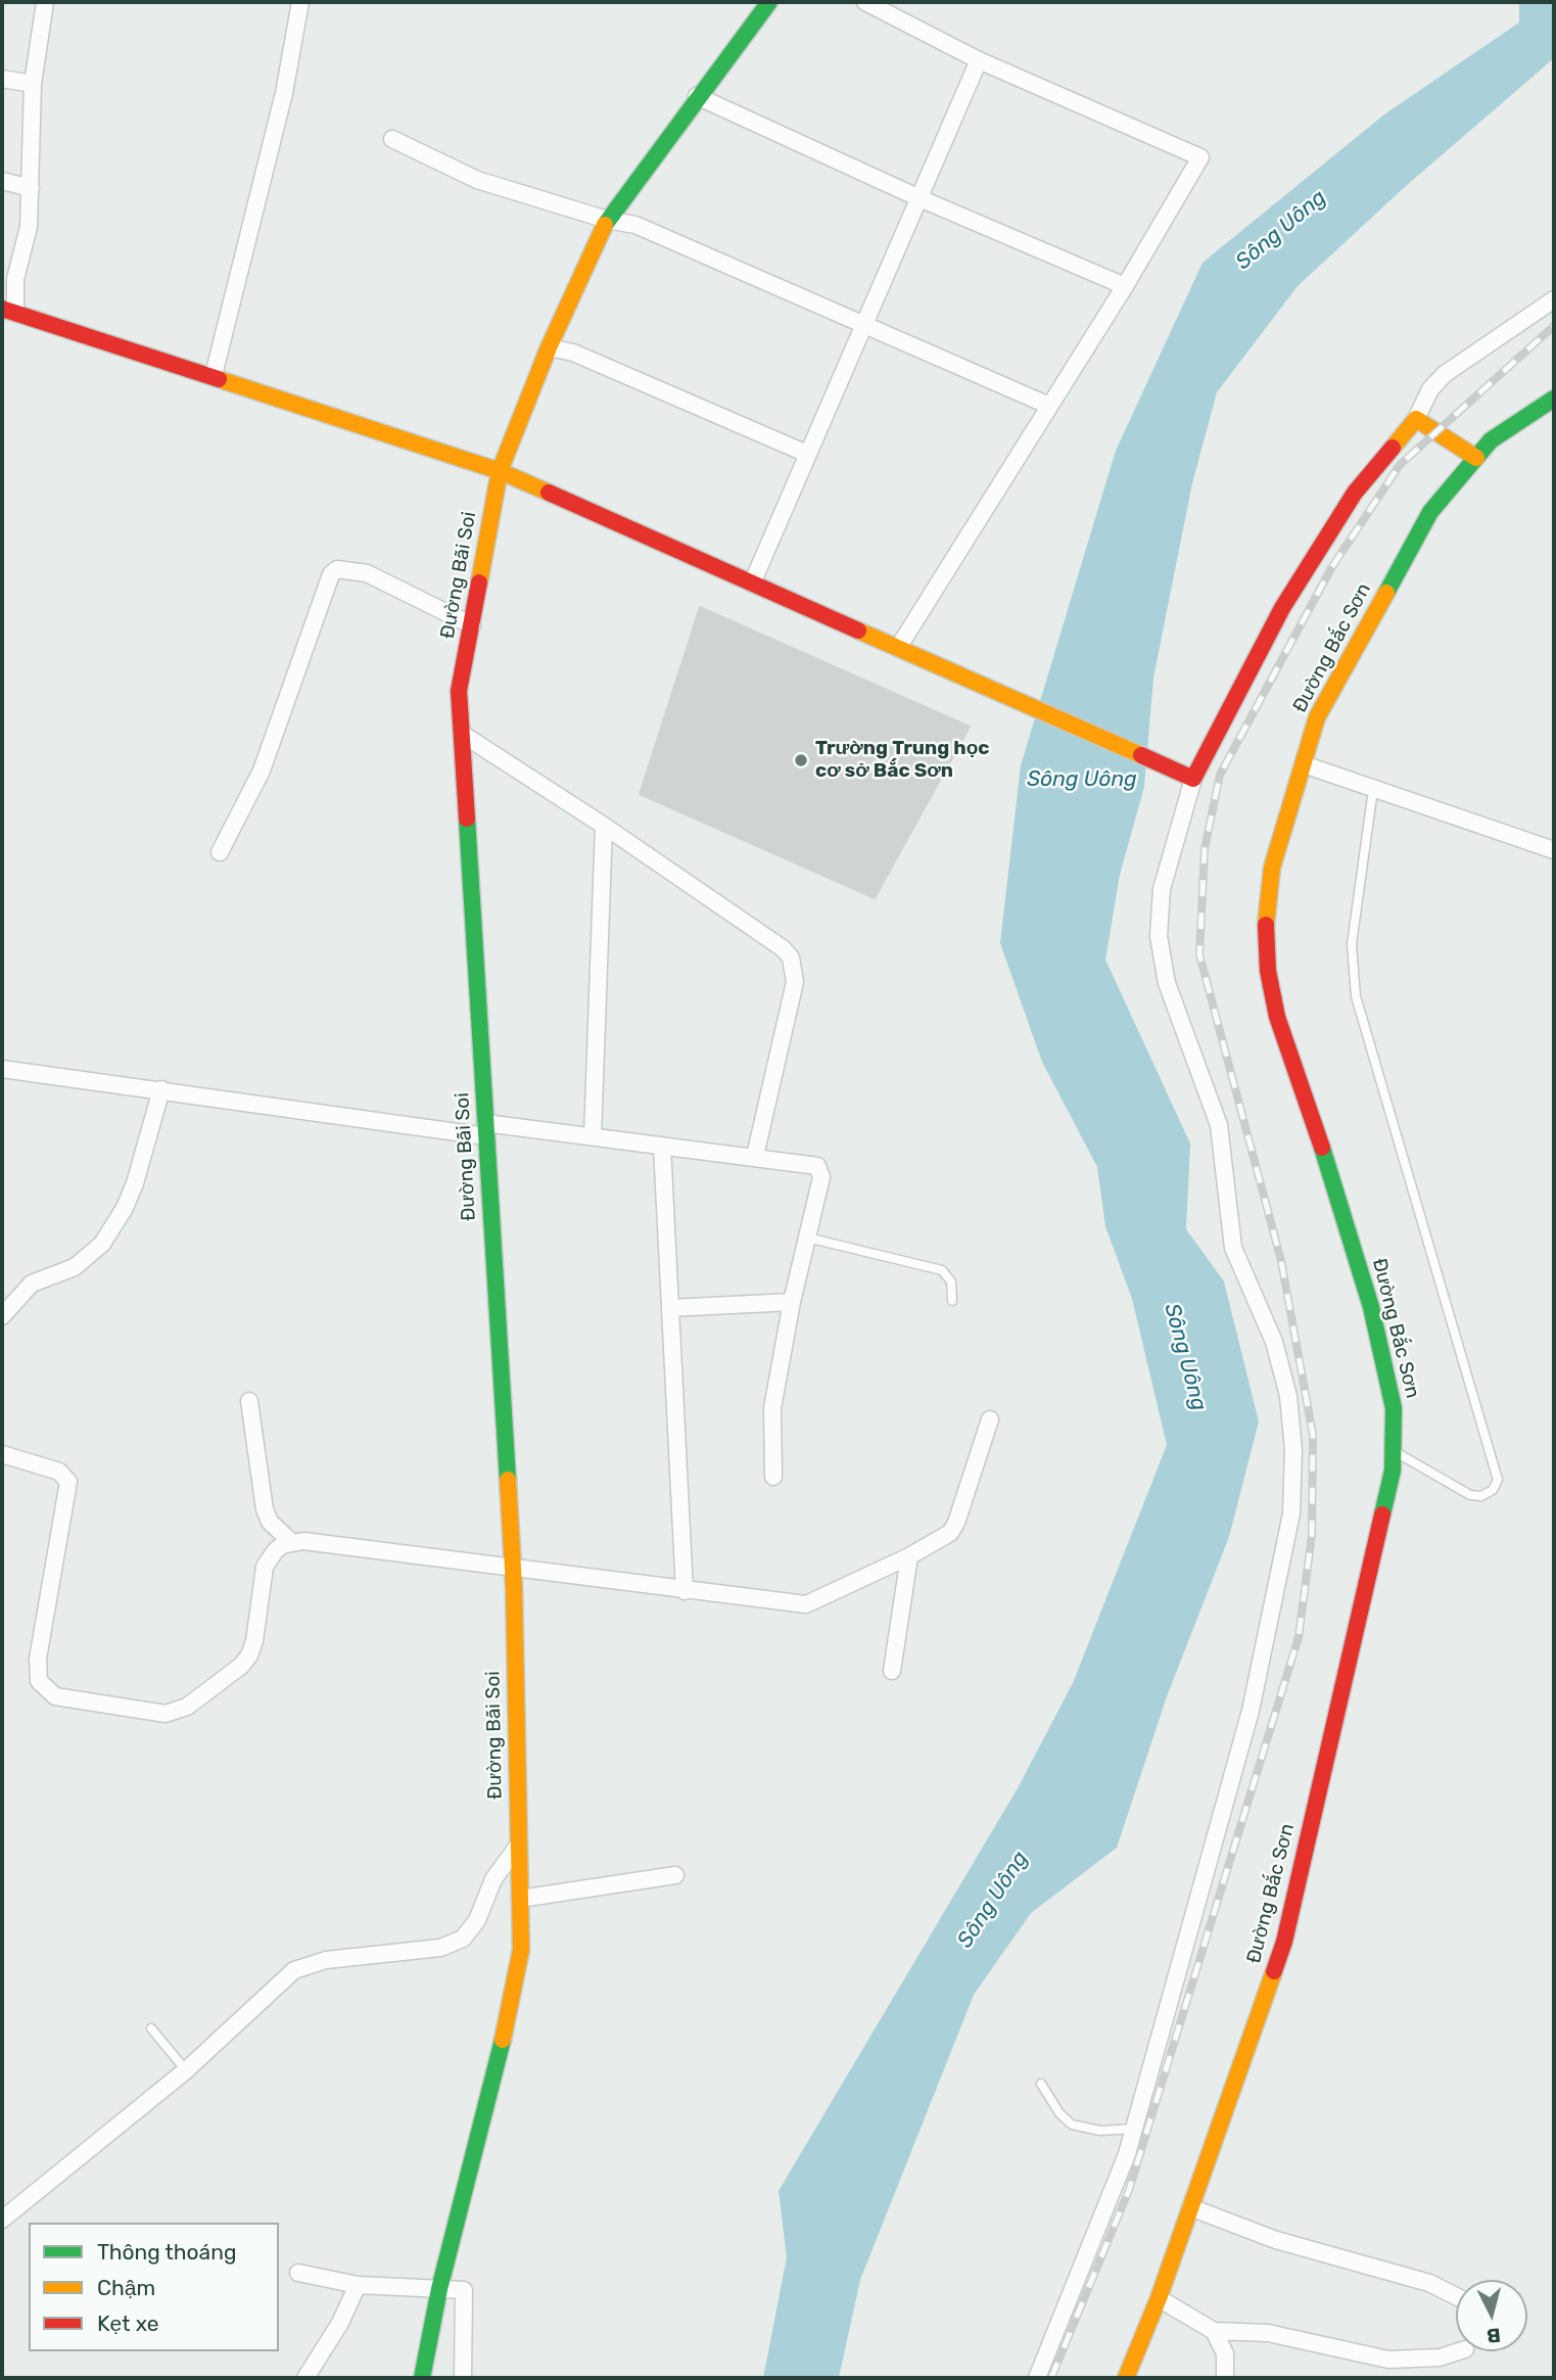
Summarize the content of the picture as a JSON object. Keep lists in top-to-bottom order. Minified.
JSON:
{"streets":{"main road":["Đường Bãi Soi","Đường Bắc Sơn"]},"water":["Sông Uông"],"places":["Trường Trung học cơ sở Bắc Sơn"],"legend":["Thông thoáng","Chậm","Kẹt xe"],"north":"bottom"}
